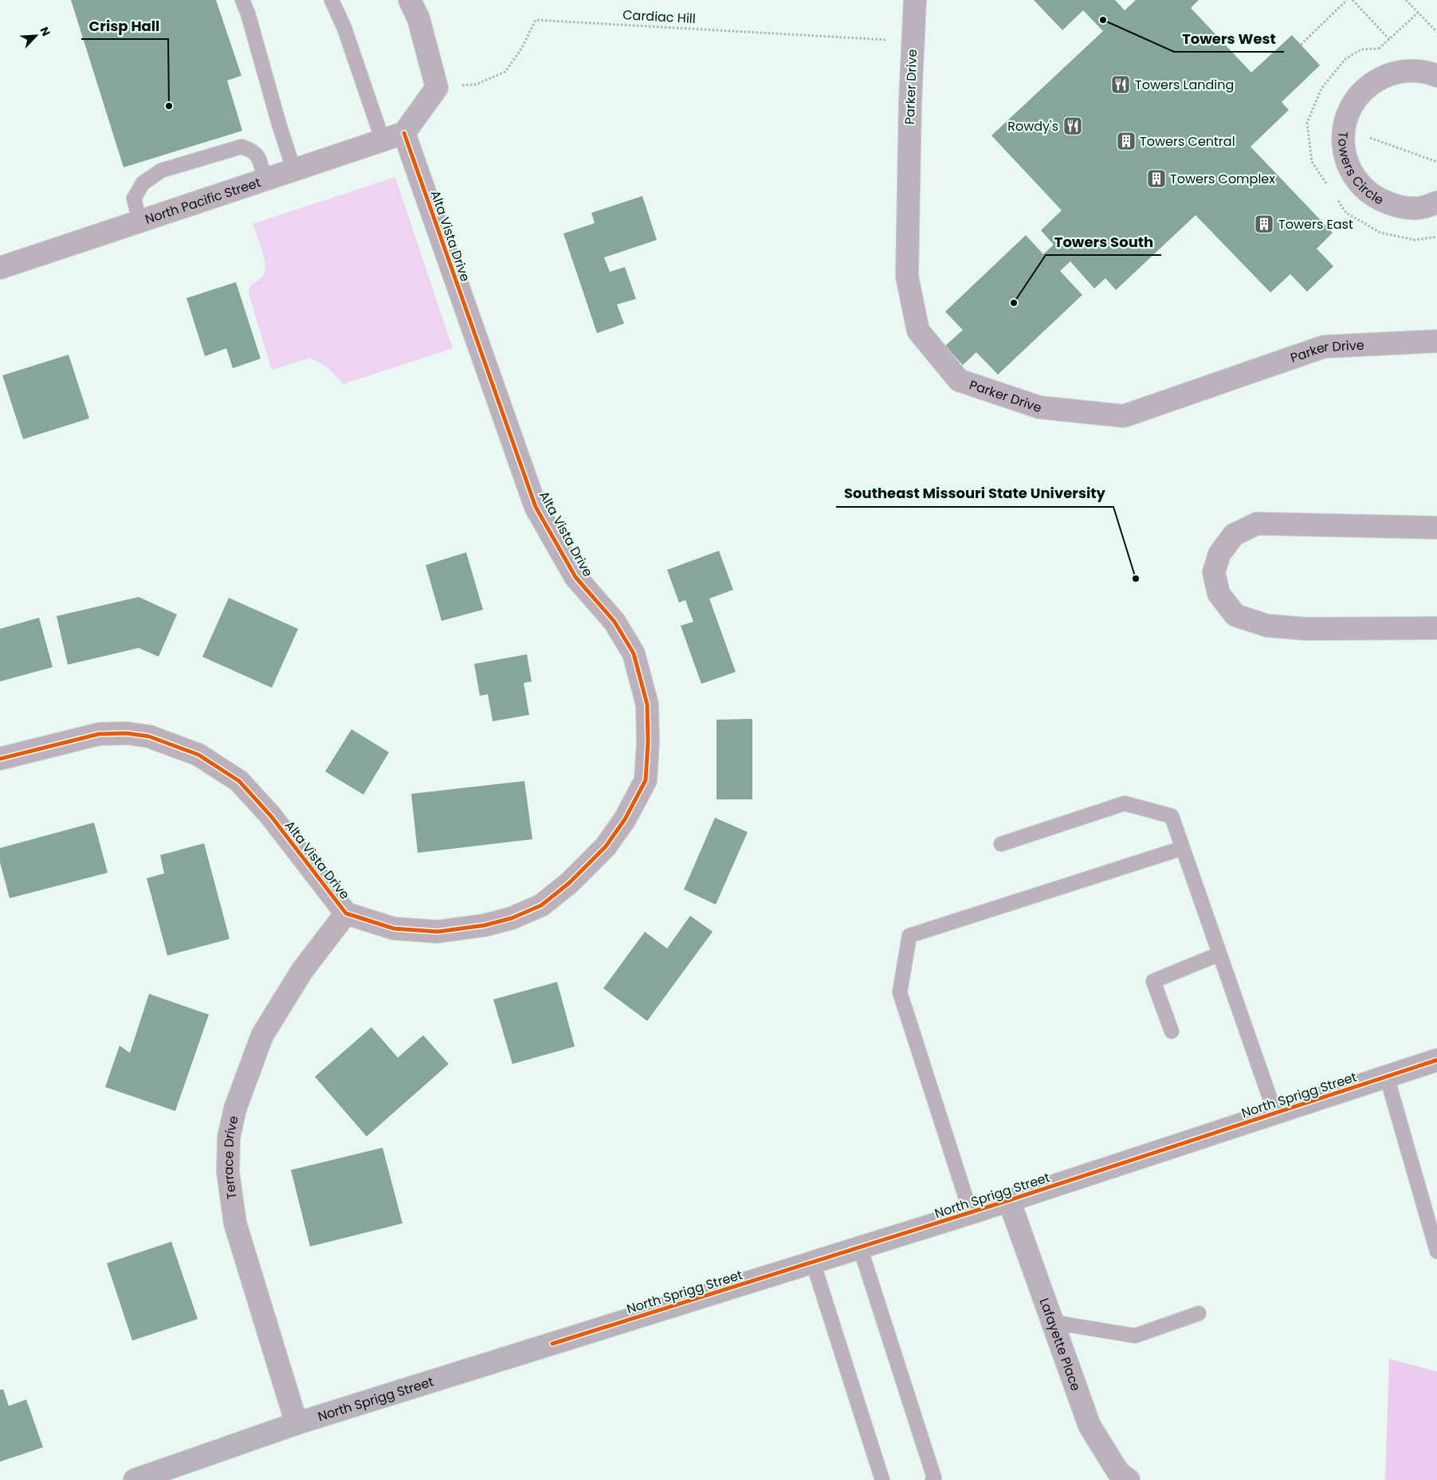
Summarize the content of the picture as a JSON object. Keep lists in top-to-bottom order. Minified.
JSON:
{"streets":{"main road":["North Sprigg Street"],"street":["Parker Drive","Towers Circle","North Pacific Street","Alta Vista Drive","Terrace Drive","Lafayette Place"],"path":["Cardiac Hill"]},"crossings":[["Cardiac Hill","Parker Drive"],["North Pacific Street","Alta Vista Drive"],["Alta Vista Drive","Terrace Drive"],["North Sprigg Street","Terrace Drive"],["North Sprigg Street","Lafayette Place"]],"places":{"other":["Towers West","Crisp Hall","Towers South","Southeast Missouri State University"],"restaurant":["Towers Landing","Rowdy's"],"building":["Towers Central","Towers Complex","Towers East"]},"north":"top right"}
